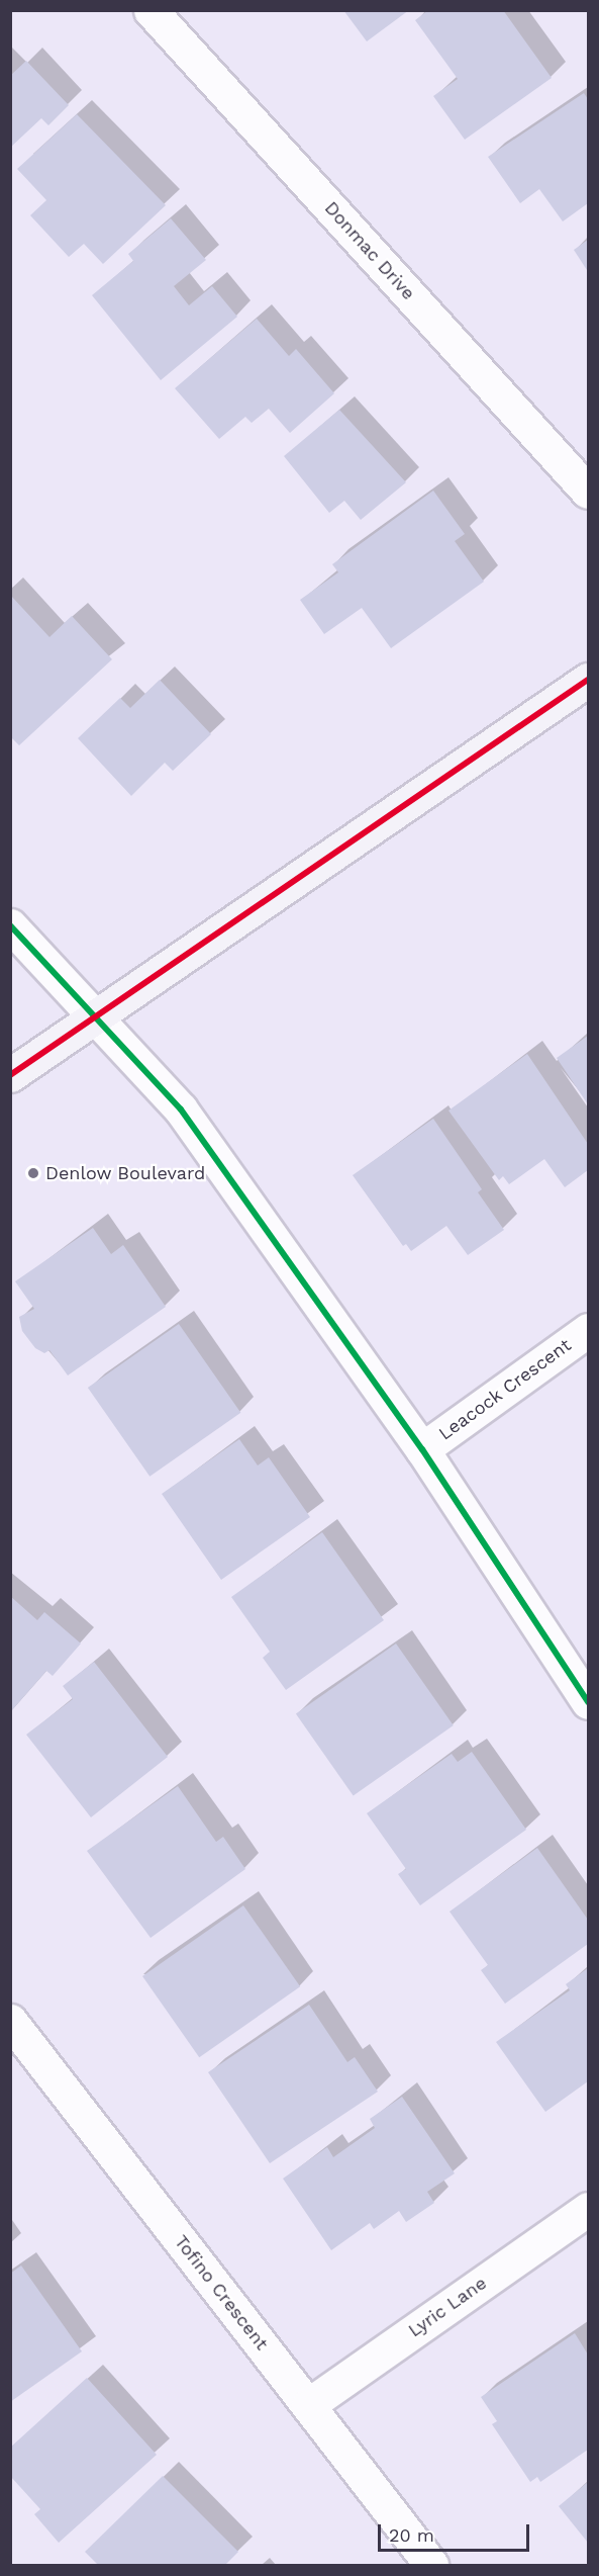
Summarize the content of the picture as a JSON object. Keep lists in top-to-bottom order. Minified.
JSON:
{"streets":{"street":["Donmac Drive","Leacock Crescent","Tofino Crescent","Lyric Lane"]},"crossings":[["Tofino Crescent","Lyric Lane"]],"places":["Denlow Boulevard"],"scale_bar":"20 m"}
